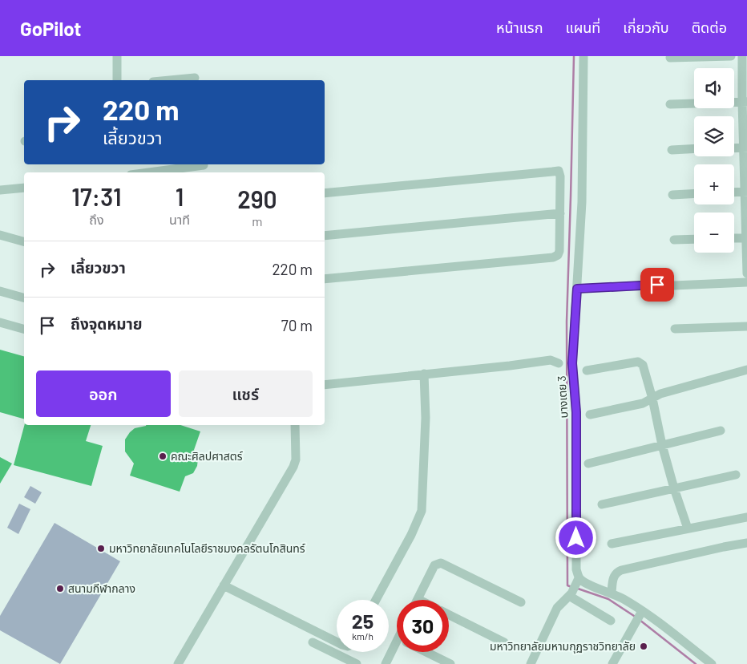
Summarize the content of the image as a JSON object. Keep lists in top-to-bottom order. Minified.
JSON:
{"streets":{"street":["บางเตย 3"]},"places":["คณะศิลปศาสตร์","มหาวิทยาลัยเทคโนโลยีราชมงคลรัตนโกสินทร์","สนามกีฬากลาง","มหาวิทยาลัยมหามกุฏราชวิทยาลัย"],"page":{"header":"GoPilot","nav":["หน้าแรก","แผนที่","เกี่ยวกับ","ติดต่อ"],"map_buttons":["+","−"],"turn":["220 m","เลี้ยวขวา"],"eta":["17:31","ถึง","1","นาที","290","m"],"list":[{"name":"เลี้ยวขวา","value":"220 m"},{"name":"ถึงจุดหมาย","value":"70 m"}],"buttons":["ออก","แชร์"],"speed":"25 km/h","limit":"30"}}
